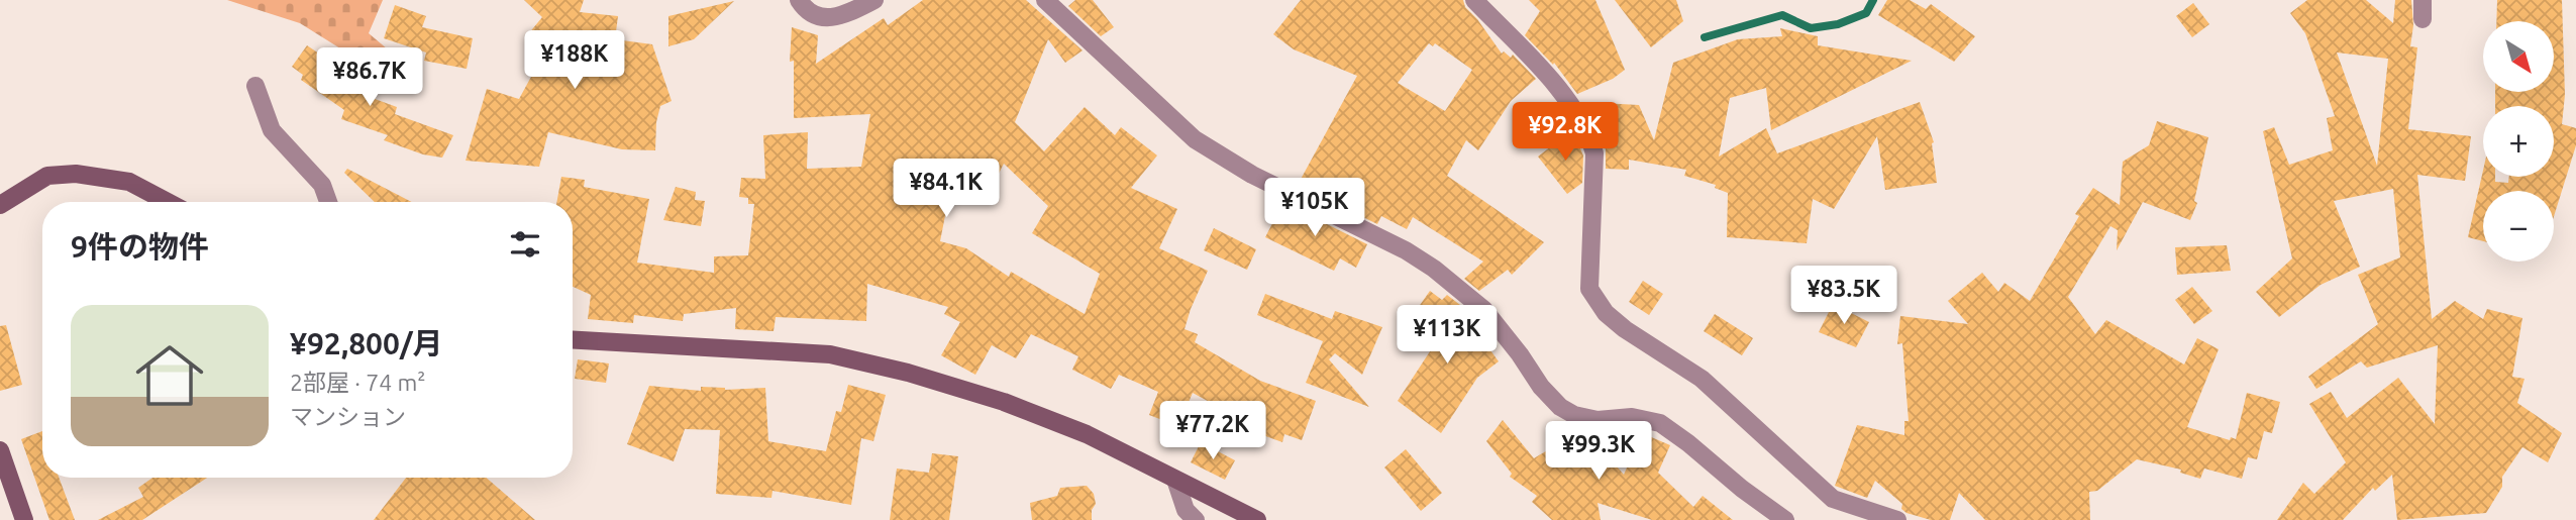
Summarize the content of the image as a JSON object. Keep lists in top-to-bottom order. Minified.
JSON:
{"north":"bottom right","page":{"map_buttons":["+","−"],"price":["¥188K","¥86.7K","¥92.8K","¥84.1K","¥105K","¥83.5K","¥113K","¥77.2K","¥99.3K"],"heading":"9件の物件","list":[{"name":"¥92,800/月","note":"2部屋 · 74 m² · マンション"}]}}
